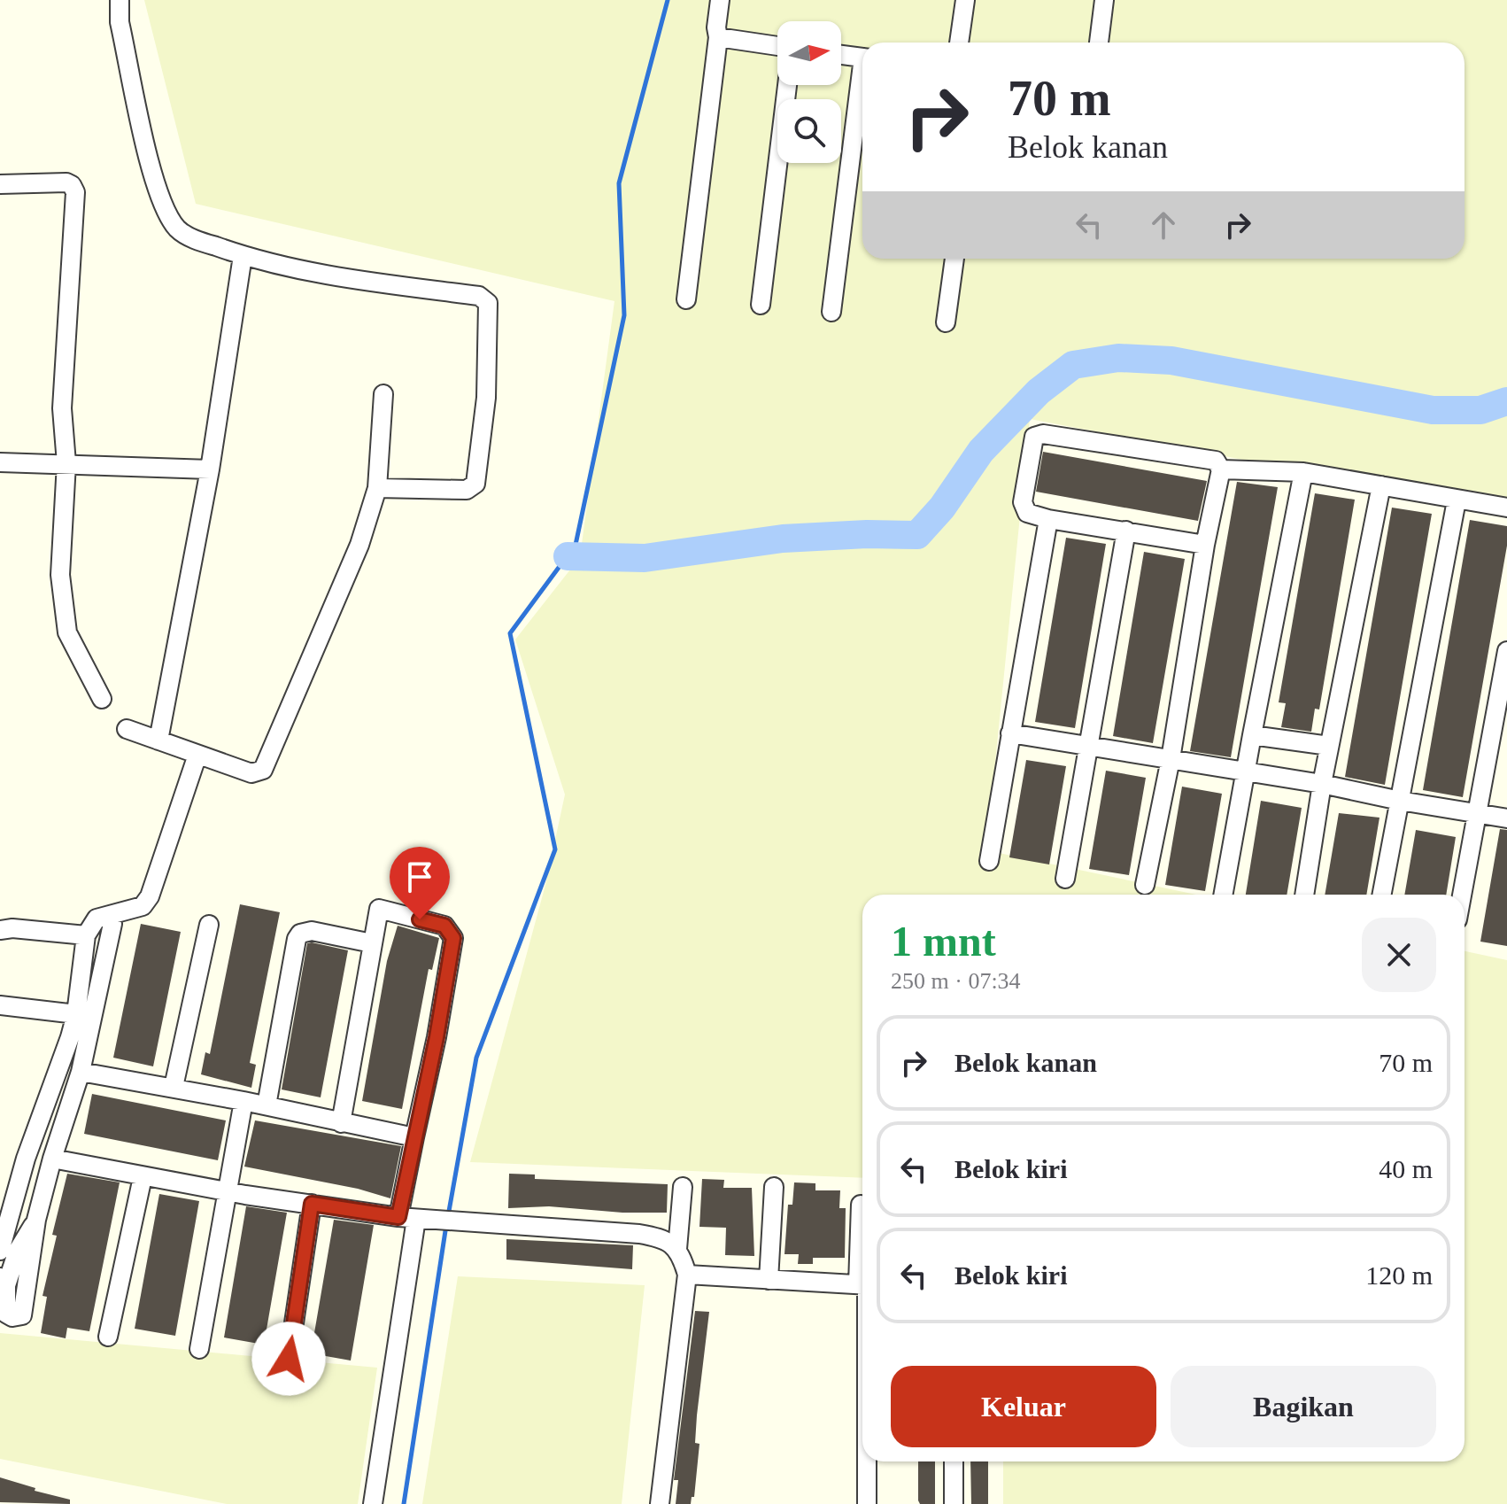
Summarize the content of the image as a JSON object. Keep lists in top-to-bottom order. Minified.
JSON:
{"north":"right","page":{"turn":["70 m","Belok kanan"],"heading":["1 mnt","250 m · 07:34"],"list":[{"name":"Belok kanan","value":"70 m"},{"name":"Belok kiri","value":"40 m"},{"name":"Belok kiri","value":"120 m"}],"buttons":["Keluar","Bagikan"]}}
